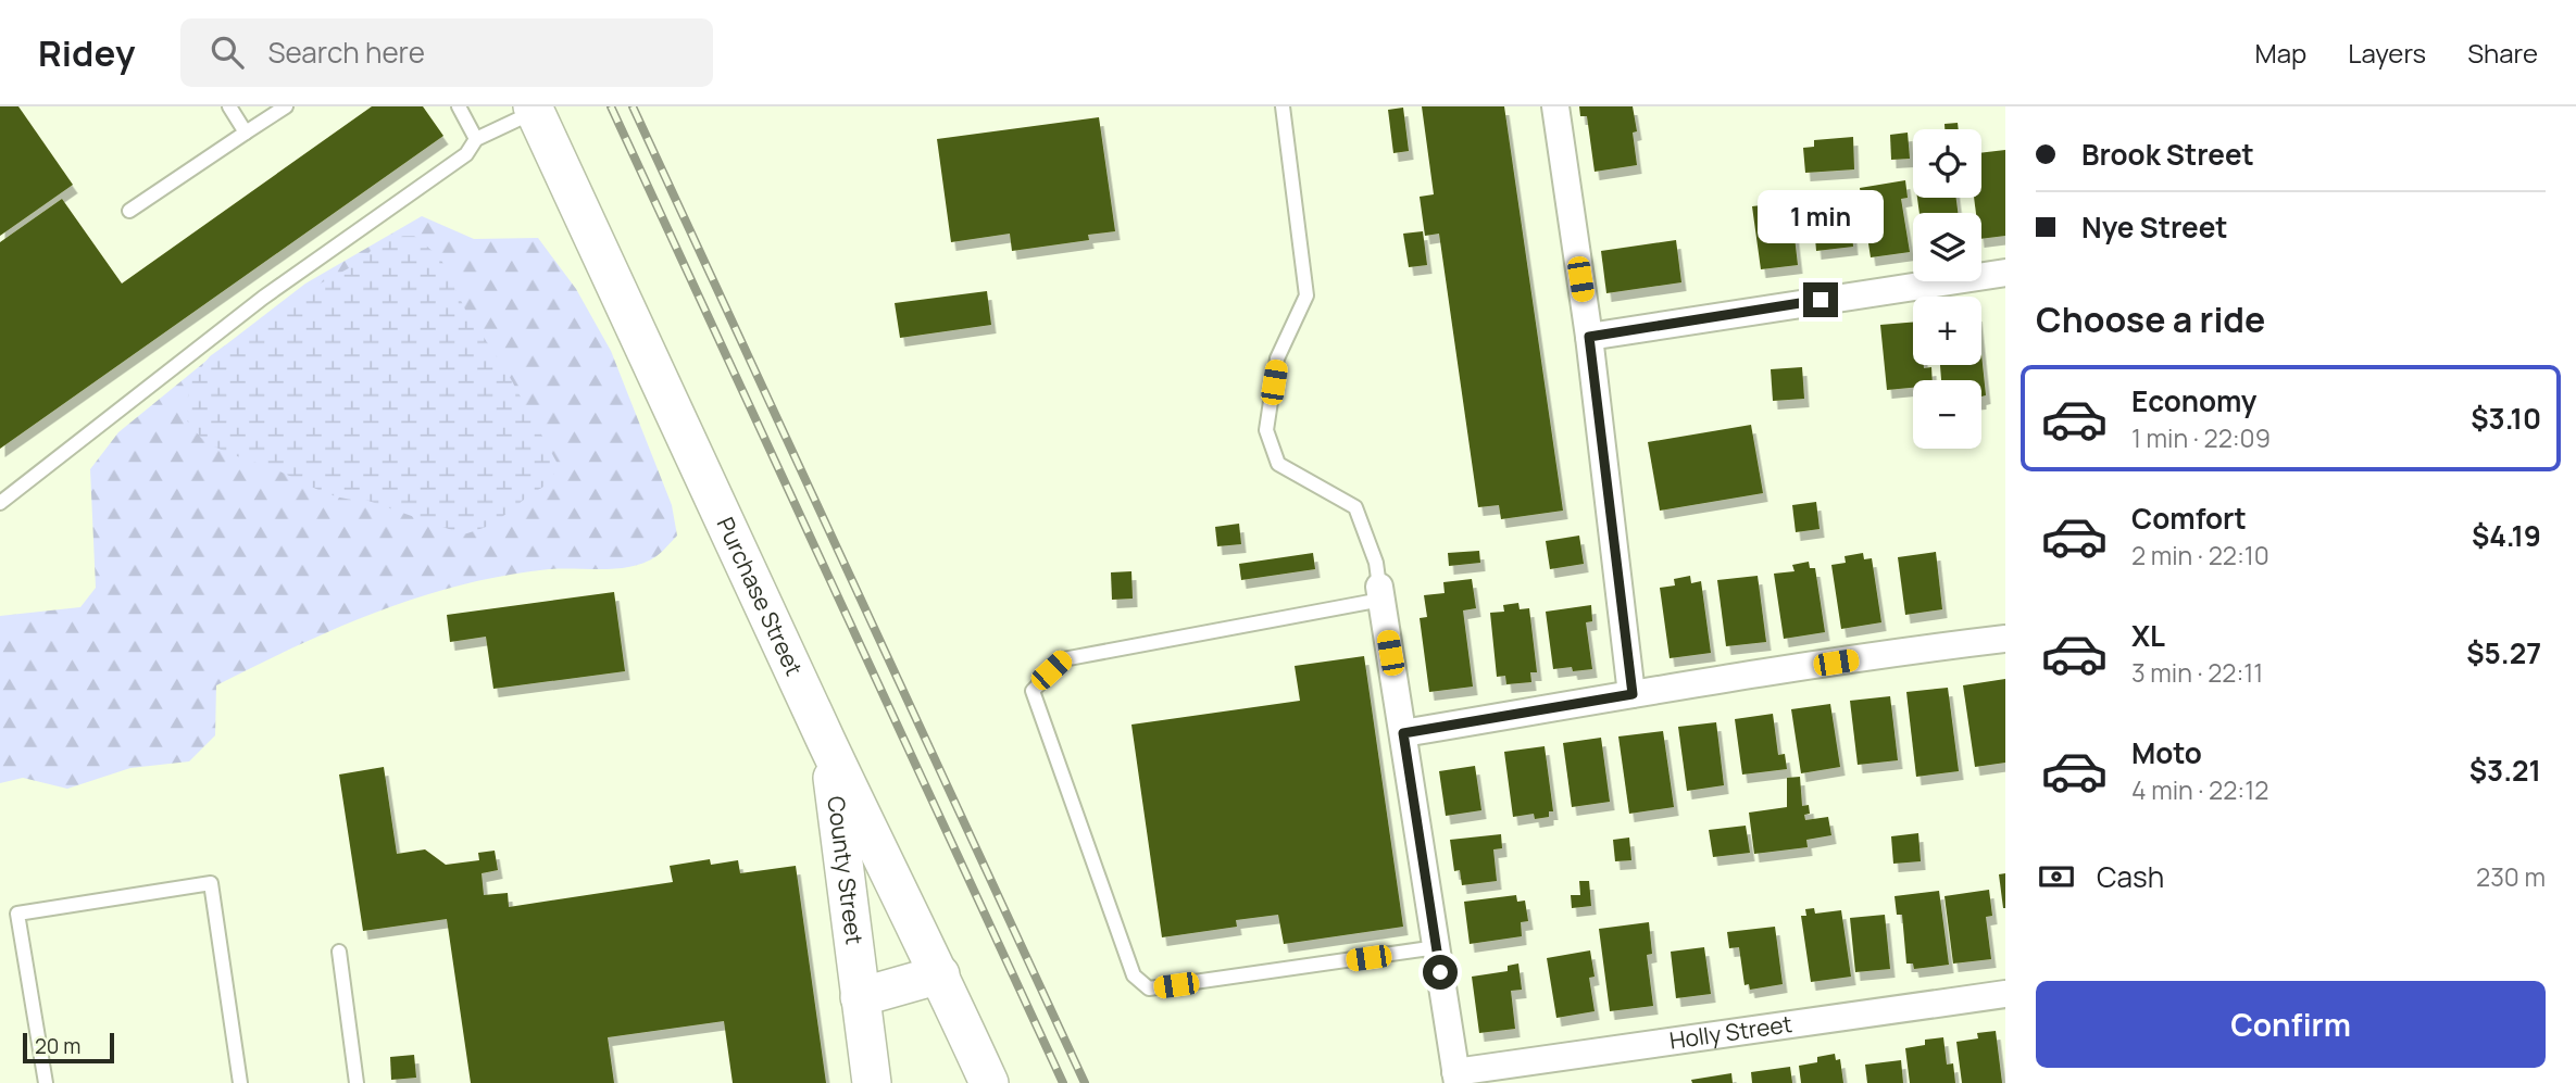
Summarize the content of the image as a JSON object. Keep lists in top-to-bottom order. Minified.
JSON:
{"streets":{"main road":["Purchase Street","County Street"],"street":["Holly Street"]},"crossings":[["Purchase Street","County Street"]],"scale_bar":"20 m","page":{"header":"Ridey","search":"Search here","nav":["Map","Layers","Share"],"banner":["Brook Street","Nye Street"],"map_buttons":["+","−"],"bubble":"1 min","heading":"Choose a ride","list":[{"name":"Economy","note":"1 min · 22:09","value":"$3.10"},{"name":"Comfort","note":"2 min · 22:10","value":"$4.19"},{"name":"XL","note":"3 min · 22:11","value":"$5.27"},{"name":"Moto","note":"4 min · 22:12","value":"$3.21"}],"pay":["Cash","230 m"],"buttons":"Confirm","scale":"20 m"}}
